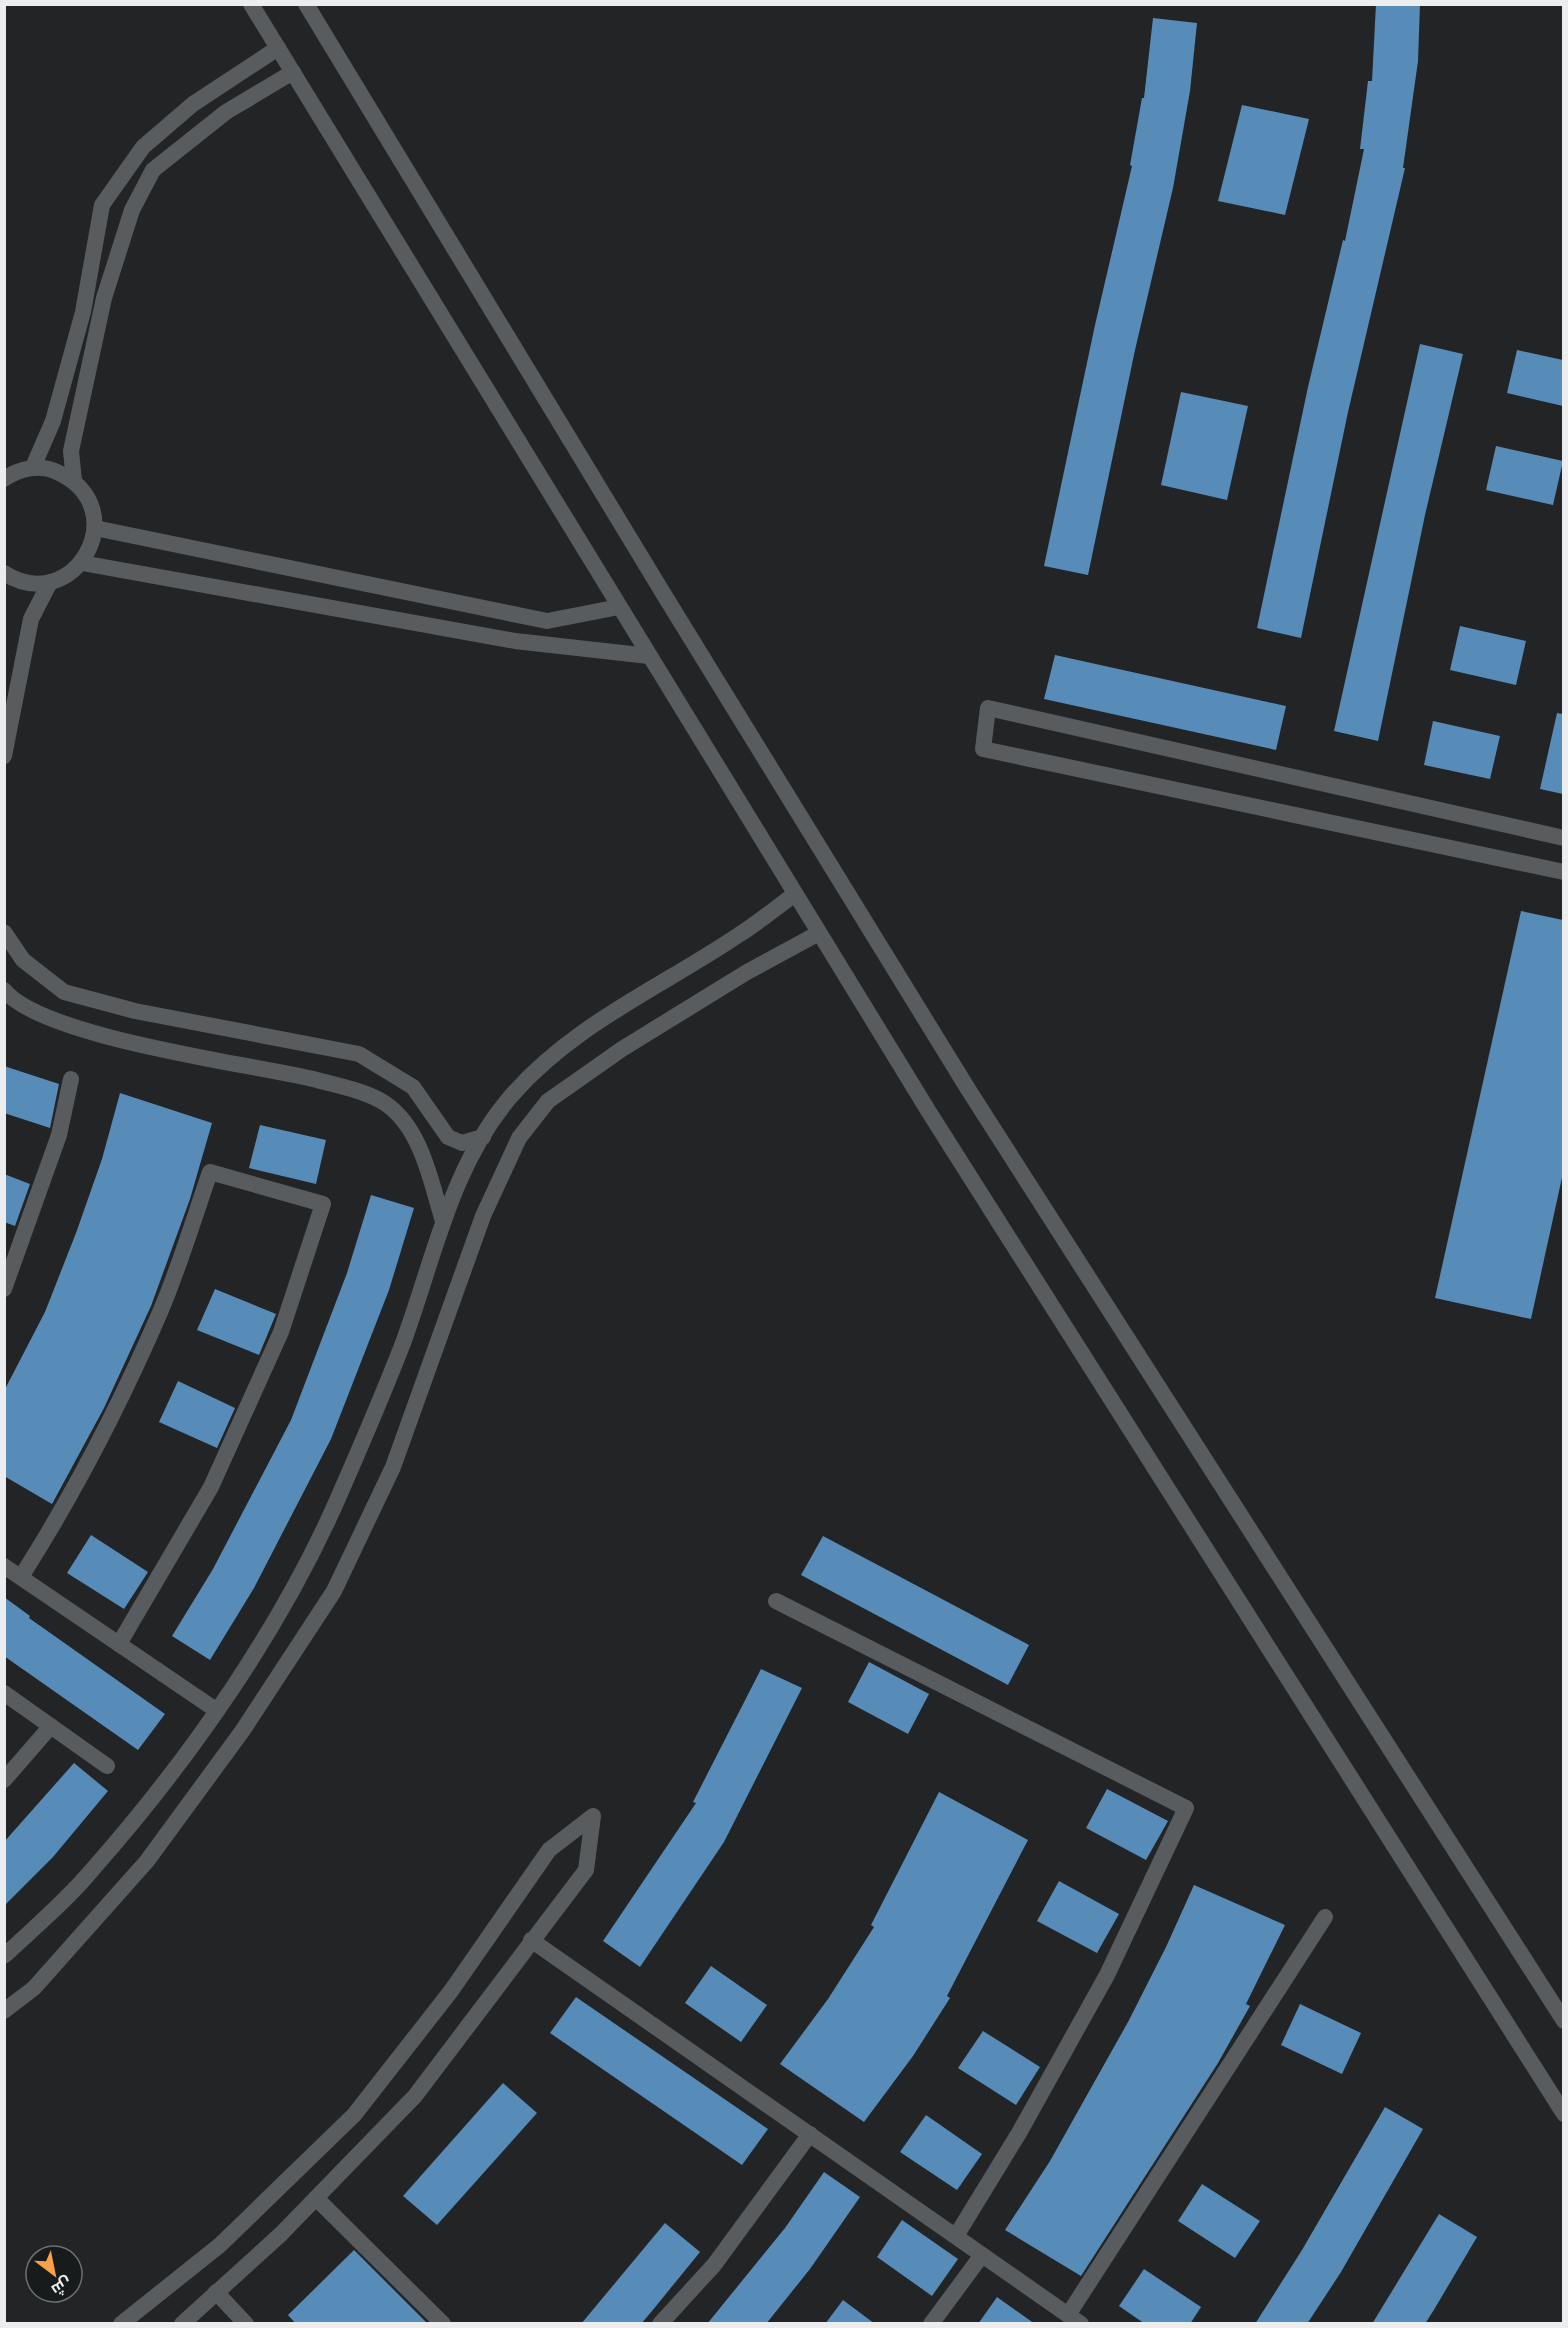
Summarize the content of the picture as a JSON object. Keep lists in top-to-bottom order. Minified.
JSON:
{"north":"bottom right"}
